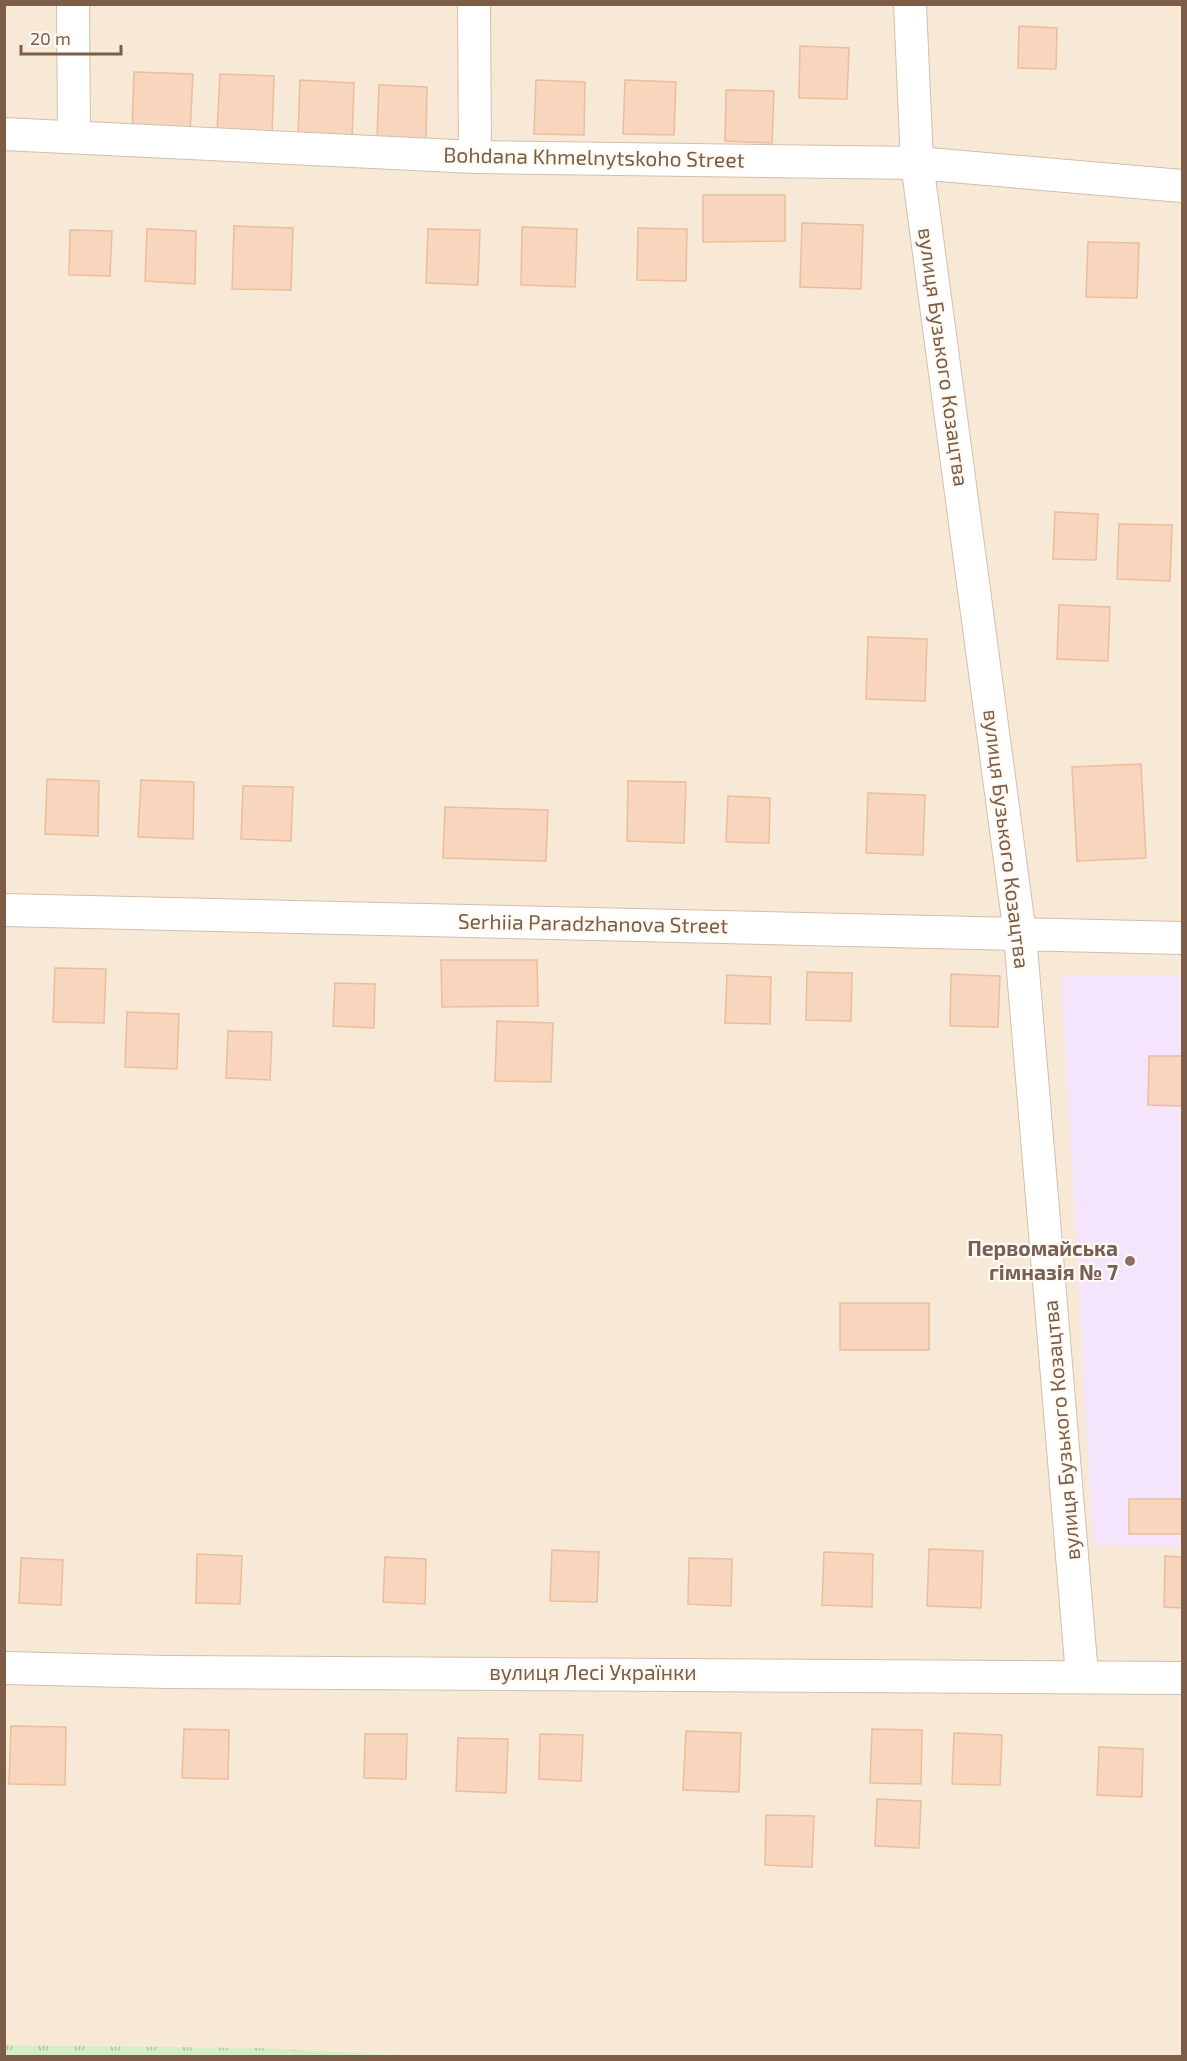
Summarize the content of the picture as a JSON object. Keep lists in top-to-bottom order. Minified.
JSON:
{"streets":{"street":["Bohdana Khmelnytskoho Street","вулиця Бузького Козацтва","Serhiia Paradzhanova Street","вулиця Лесі Українки"]},"crossings":[["Bohdana Khmelnytskoho Street","вулиця Бузького Козацтва"],["вулиця Бузького Козацтва","Serhiia Paradzhanova Street"],["вулиця Бузького Козацтва","вулиця Лесі Українки"]],"places":["Первомайська гімназія № 7"],"scale_bar":"20 m"}
